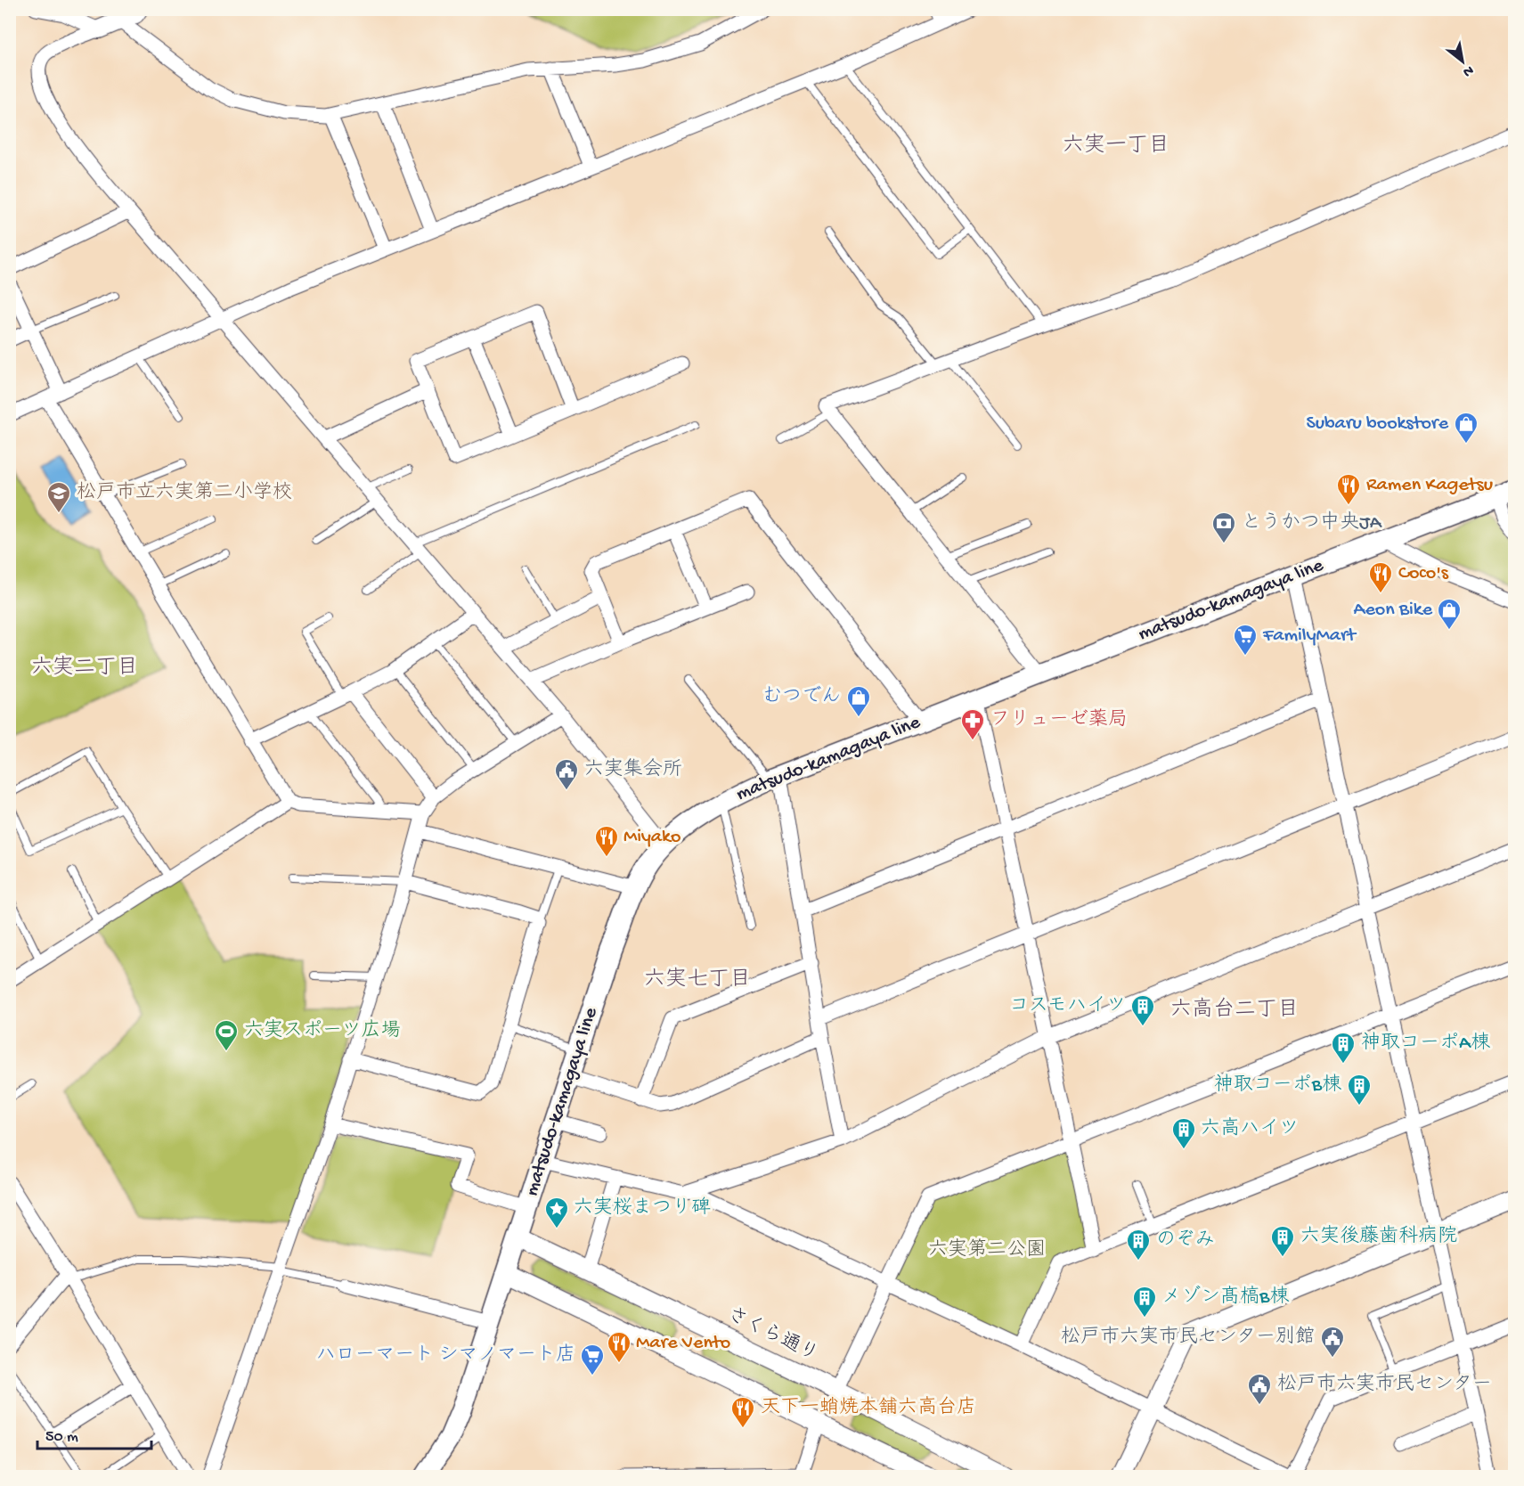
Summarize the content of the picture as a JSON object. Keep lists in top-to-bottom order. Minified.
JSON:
{"streets":{"main road":["matsudo-kamagaya line"],"street":["さくら通り"]},"crossings":[["matsudo-kamagaya line","さくら通り"]],"districts":["六実一丁目","六実二丁目","六実七丁目","六高台二丁目"],"parks":["六実第二公園"],"places":{"shop":["Subaru bookstore","Aeon Bike","むつでん"],"restaurant":["Ramen Kagetsu","Coco's","Miyako","Mare Vento","天下一蛸焼本舗六高台店"],"school or university":["松戸市立六実第二小学校"],"bank":["とうかつ中央JA"],"supermarket":["FamilyMart","ハローマート シマノマート店"],"pharmacy":["フリューゼ薬局"],"public building":["六実集会所","松戸市六実市民センター別館","松戸市六実市民センター"],"building":["コスモハイツ","神取コーポA棟","神取コーポB棟","六高ハイツ","六実後藤歯科病院","のぞみ","メゾン髙槁B棟"],"sports":["六実スポーツ広場"],"place":["六実桜まつり碑"]},"scale_bar":"50 m","north":"bottom right"}
